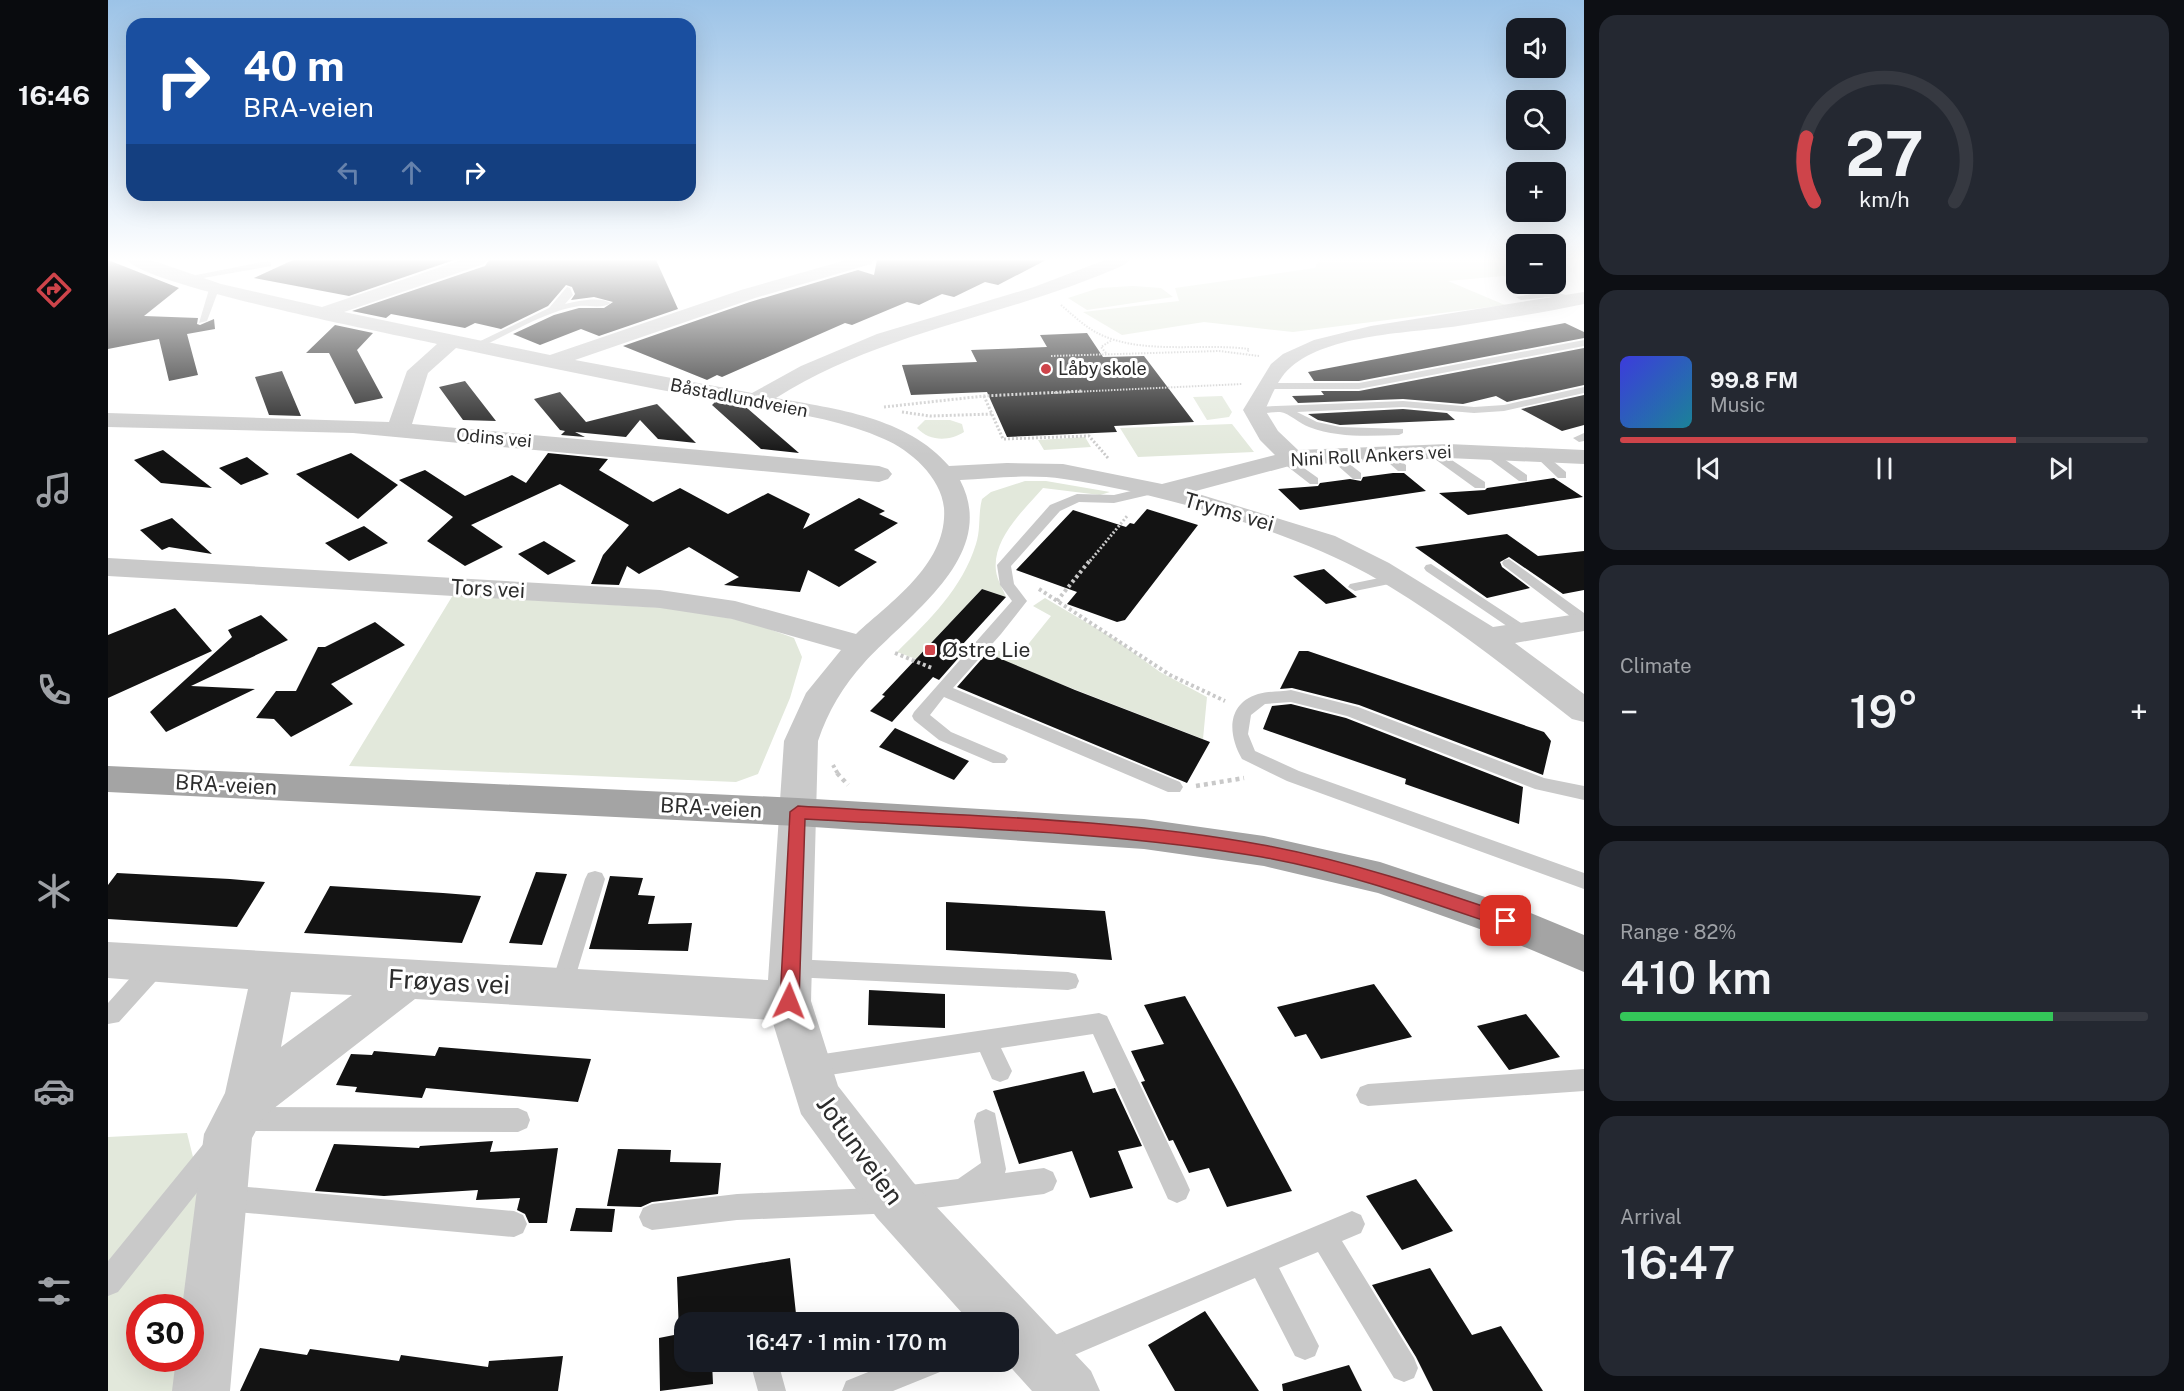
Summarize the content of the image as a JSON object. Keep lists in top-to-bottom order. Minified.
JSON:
{"streets":{"main road":["BRA-veien"],"street":["Båstadlundveien","Odins vei","Nini Roll Ankers vei","Tryms vei","Tors vei","Frøyas vei","Jotunveien"]},"crossings":[["Båstadlundveien","Tryms vei"],["Båstadlundveien","Tors vei"],["Båstadlundveien","BRA-veien"],["Båstadlundveien","Jotunveien"],["Nini Roll Ankers vei","Tryms vei"],["BRA-veien","Jotunveien"],["Frøyas vei","Jotunveien"]],"places":{"other":["Låby skole"],"transit":["Østre Lie"]},"page":{"tabs":"16:46","map_buttons":["+","−"],"turn":["40 m","BRA-veien"],"song":["99.8 FM","Music"],"tile":["Climate",["Range · 82%","410 km"],["Arrival","16:47"]],"heat":["−","19°","+"],"limit":"30","trip":"16:47 · 1 min · 170 m","gauge":["27","km/h"]}}
